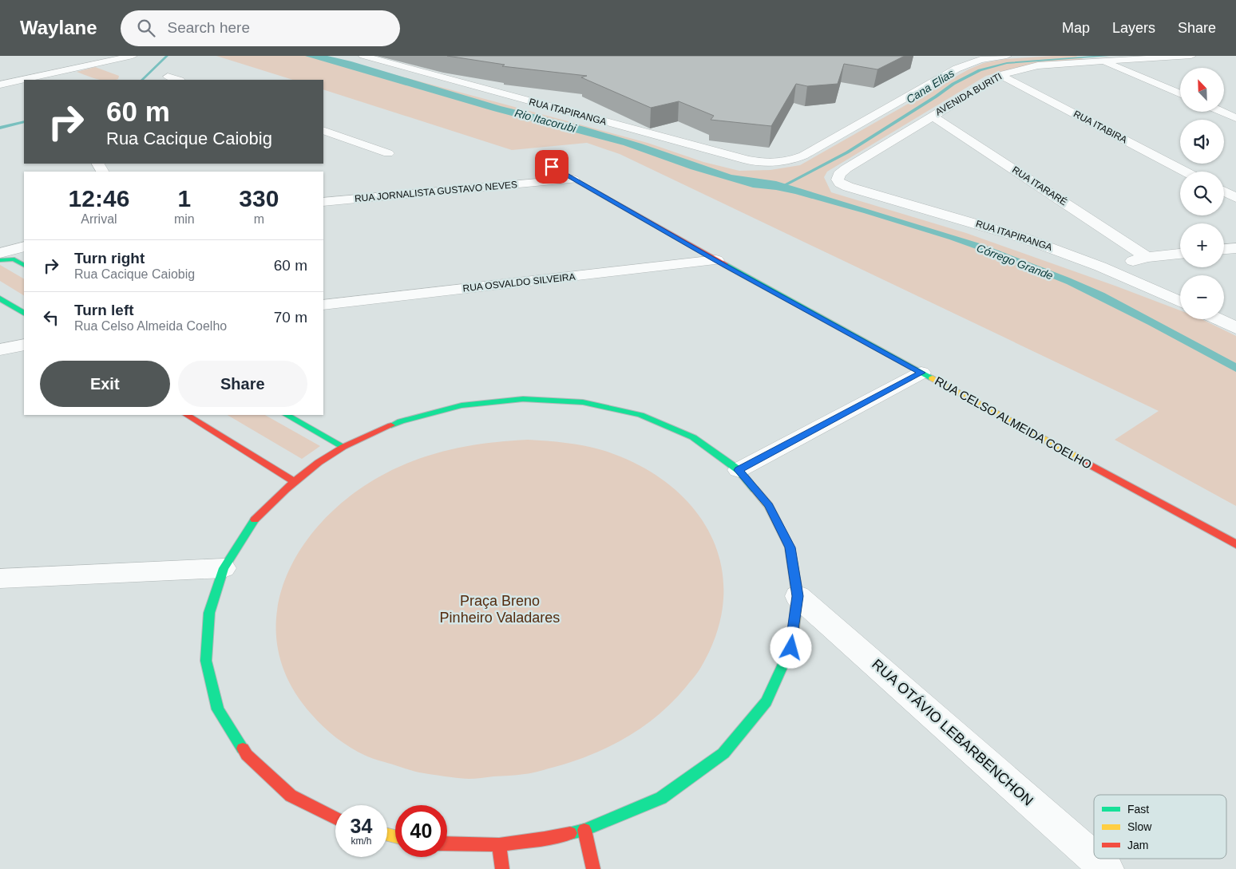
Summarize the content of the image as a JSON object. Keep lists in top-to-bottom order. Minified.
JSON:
{"streets":{"street":["AVENIDA BURITI","RUA ITAPIRANGA","RUA ITABIRA","RUA ITARARÉ","RUA JORNALISTA GUSTAVO NEVES","RUA OSVALDO SILVEIRA","RUA CELSO ALMEIDA COELHO","RUA OTÁVIO LEBARBENCHON"]},"crossings":[["AVENIDA BURITI","RUA ITAPIRANGA"],["AVENIDA BURITI","RUA ITABIRA"],["AVENIDA BURITI","RUA ITARARÉ"],["RUA JORNALISTA GUSTAVO NEVES","RUA CELSO ALMEIDA COELHO"],["RUA OSVALDO SILVEIRA","RUA CELSO ALMEIDA COELHO"]],"water":["Cana Elias","Rio Itacorubi","Córrego Grande"],"parks":["Praça Breno Pinheiro Valadares"],"legend":["Fast","Slow","Jam"],"north":"top left","page":{"header":"Waylane","search":"Search here","nav":["Map","Layers","Share"],"map_buttons":["+","−"],"turn":["60 m","Rua Cacique Caiobig"],"eta":["12:46","Arrival","1","min","330","m"],"list":[{"name":"Turn right","note":"Rua Cacique Caiobig","value":"60 m"},{"name":"Turn left","note":"Rua Celso Almeida Coelho","value":"70 m"}],"buttons":["Exit","Share"],"speed":"34 km/h","limit":"40"}}
